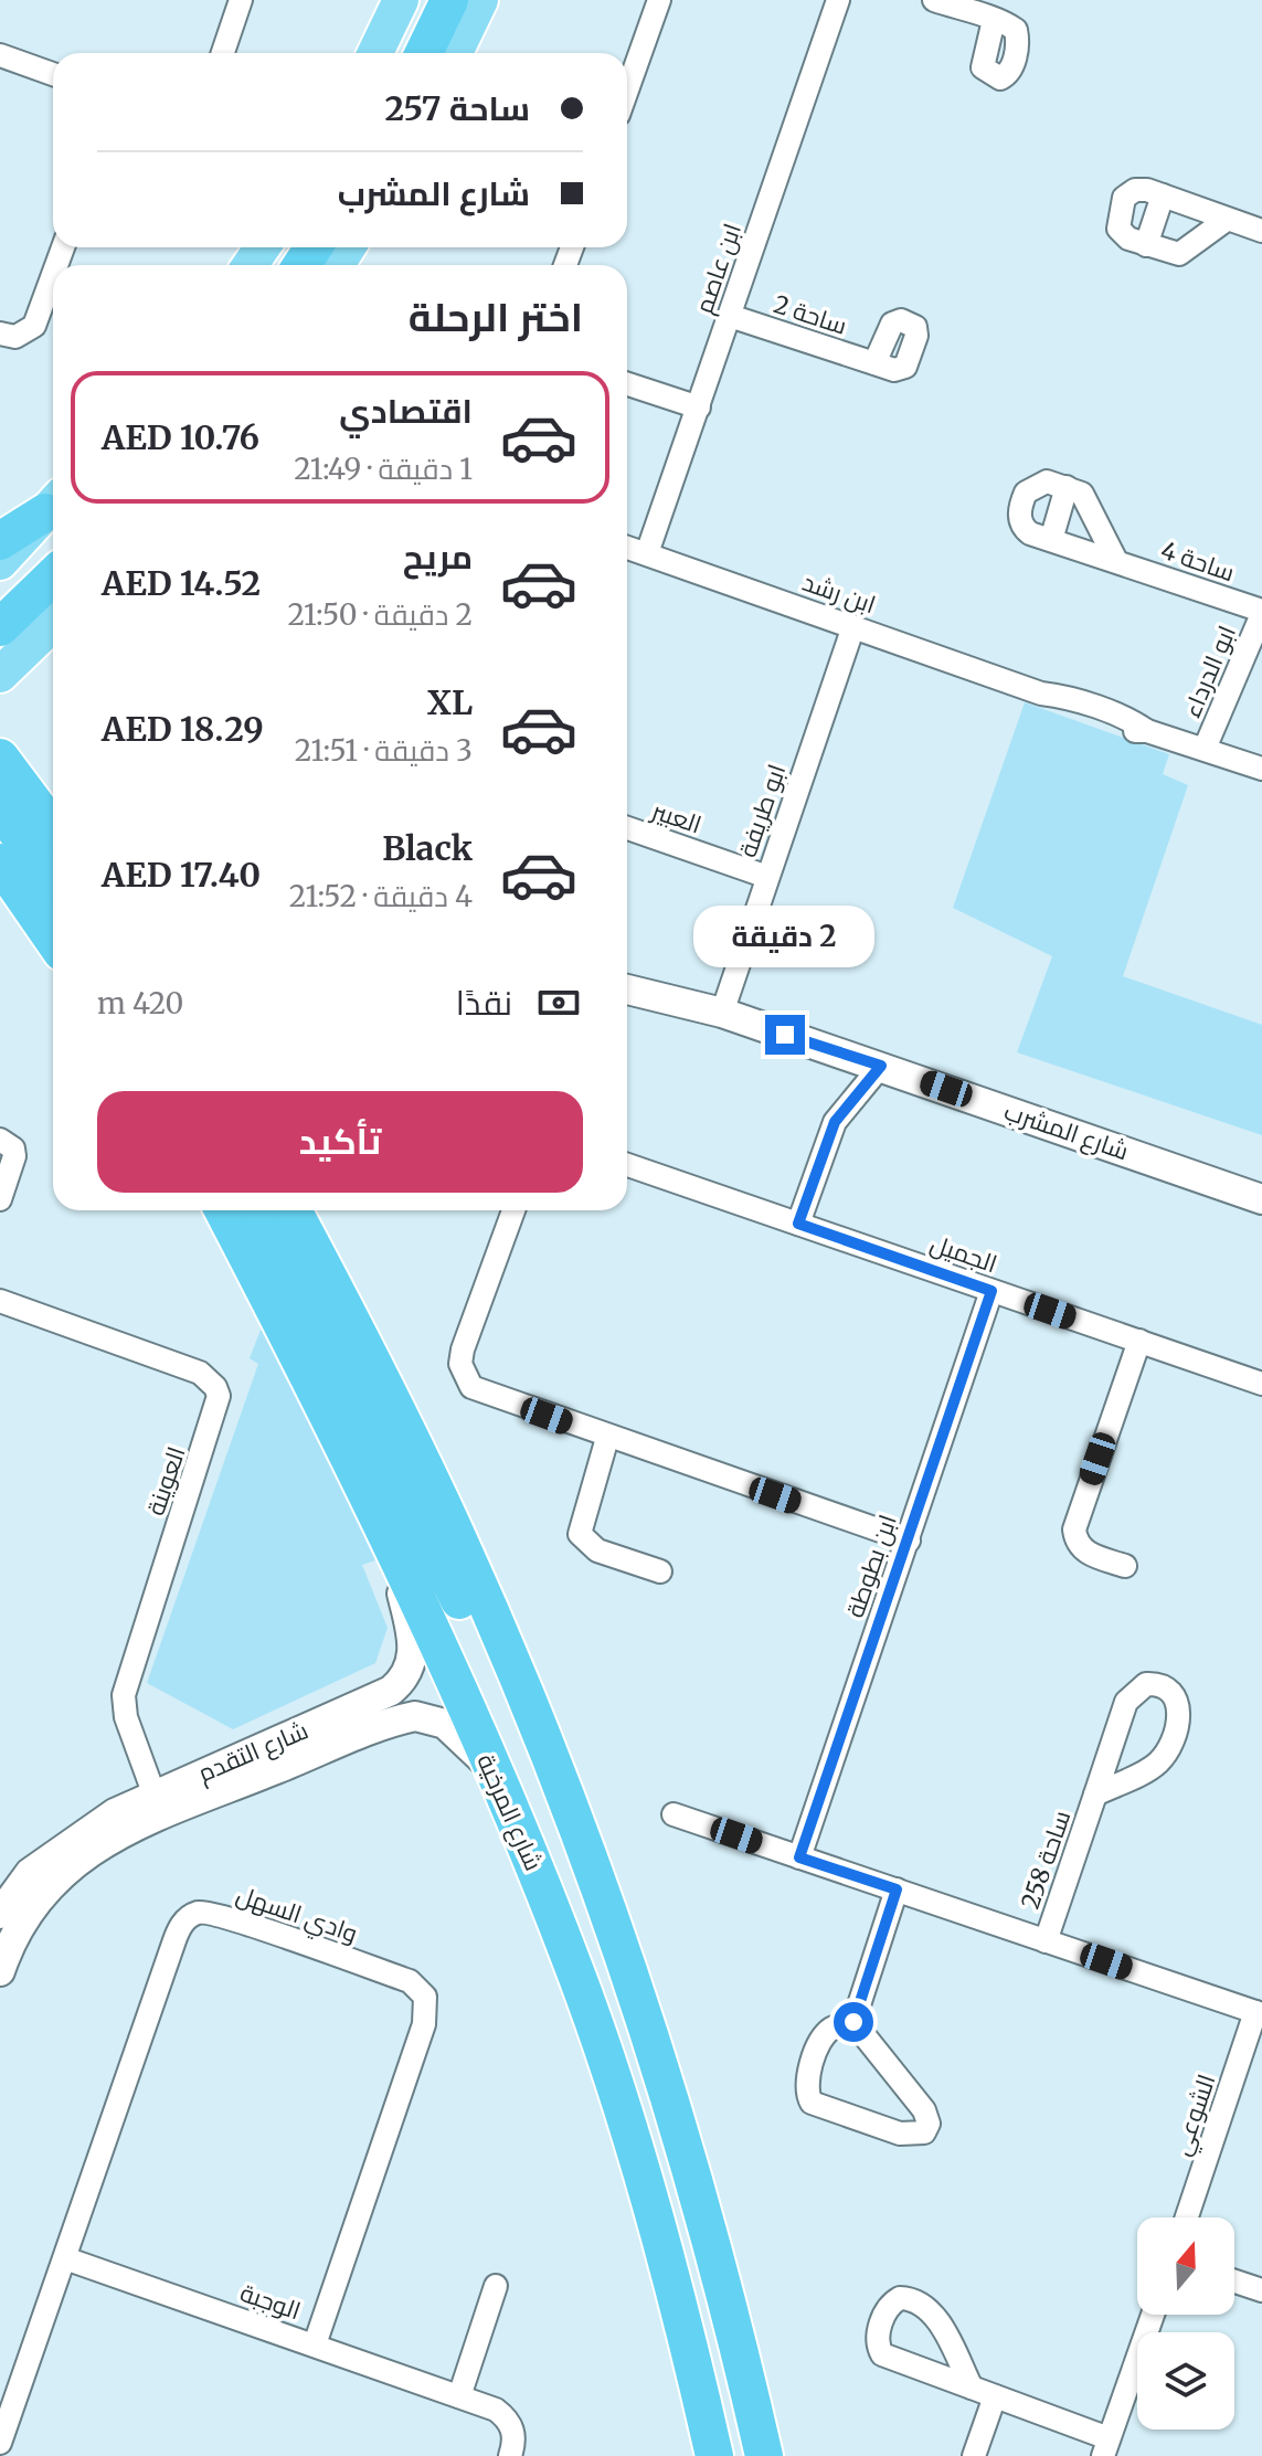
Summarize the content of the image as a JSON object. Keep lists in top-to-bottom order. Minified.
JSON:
{"streets":{"highway":["شارع المرخية"],"street":["ابن عاصم","ساحة 2","ساحة 4","ابن رشد","ابو الدرداء","ابو طريفة","العبير","شارع المشرب","الجميل","العوينة","ابن بطوطة","شارع التقدم","ساحة 258","وادي السهل","الشوعي","الوجبة"]},"crossings":[["ابن عاصم","ساحة 2"],["ابن عاصم","ابن رشد"],["ساحة 4","ابو الدرداء"],["ابن رشد","ابو الدرداء"],["ابن رشد","ابو طريفة"],["ابو طريفة","العبير"],["ابو طريفة","شارع المشرب"],["الجميل","ابن بطوطة"],["العوينة","شارع التقدم"],["شارع التقدم","شارع المرخية"],["وادي السهل","الوجبة"]],"north":"top","page":{"banner":["ساحة 257","شارع المشرب"],"heading":"اختر الرحلة","list":[{"name":"اقتصادي","note":"1 دقيقة · 21:49","value":"AED 10.76"},{"name":"مريح","note":"2 دقيقة · 21:50","value":"AED 14.52"},{"name":"XL","note":"3 دقيقة · 21:51","value":"AED 18.29"},{"name":"Black","note":"4 دقيقة · 21:52","value":"AED 17.40"}],"bubble":"2 دقيقة","pay":["نقدًا","420 m"],"buttons":"تأكيد"}}
